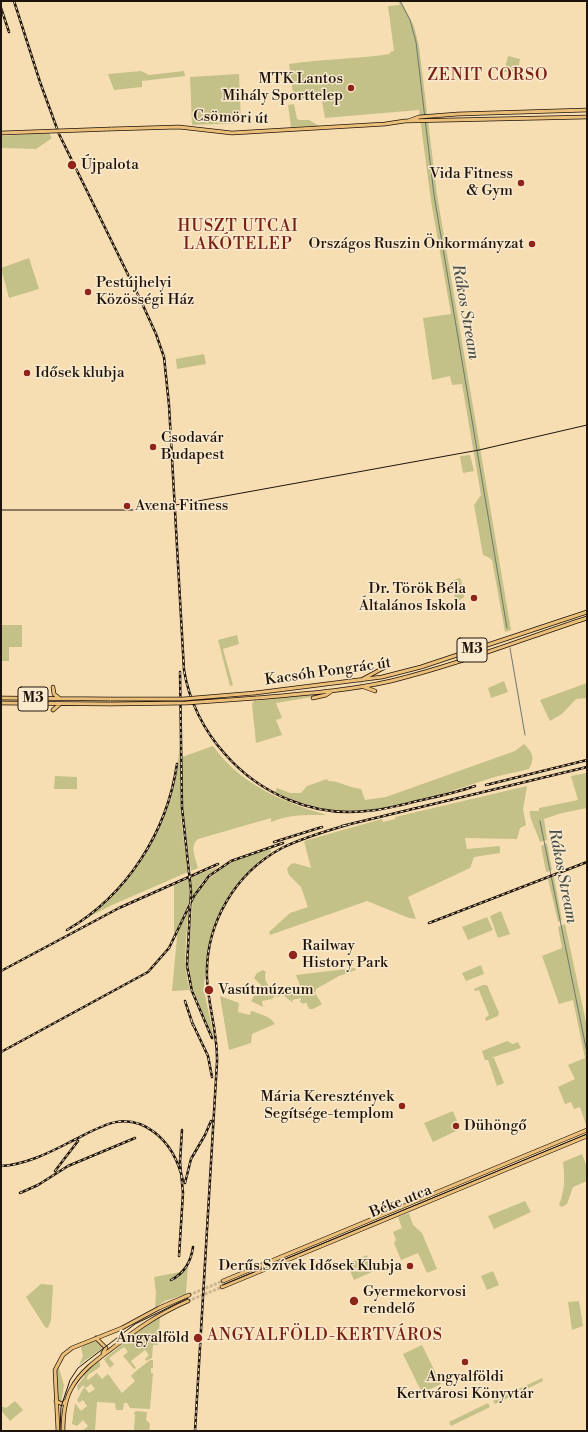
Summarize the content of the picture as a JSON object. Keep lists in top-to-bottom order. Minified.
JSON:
{"streets":{"main road":["Csömöri út","M3","Kacsóh Pongrác út","Béke utca"]},"crossings":[["M3","Kacsóh Pongrác út"]],"districts":["ZENIT CORSO","HUSZT UTCAI LAKÓTELEP","ANGYALFÖLD-KERTVÁROS"],"water":["Rákos Stream"],"places":["MTK Lantos Mihály Sporttelep","Újpalota","Vida Fitness & Gym","Országos Ruszin Önkormányzat","Pestújhelyi Közösségi Ház","Idősek klubja","Csodavár Budapest","Avena Fitness","Dr. Török Béla Általános Iskola","Railway History Park","Vasútmúzeum","Mária Keresztények Segítsége-templom","Dühöngő","Derűs Szívek Idősek Klubja","Gyermekorvosi rendelő","Angyalföld","Angyalföldi Kertvárosi Könyvtár"]}
